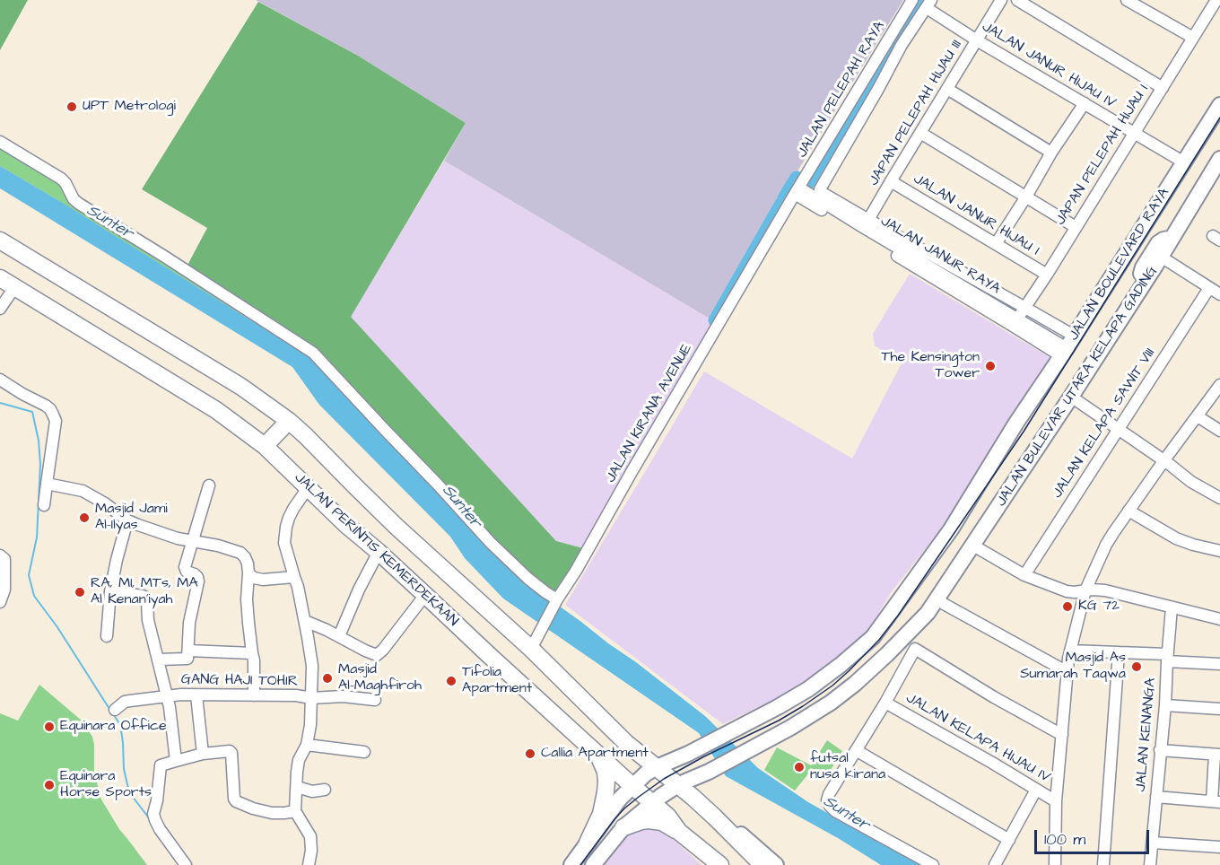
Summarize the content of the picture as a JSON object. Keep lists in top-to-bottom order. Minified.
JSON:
{"streets":{"highway":["JALAN PERINTIS KEMERDEKAAN"],"main road":["JALAN BOULEVARD RAYA","JALAN BULEVAR UTARA KELAPA GADING"],"street":["JALAN JANUR HIJAU IV","JALAN PELEPAH RAYA","JAPAN PELEPAH HIJAU III","JAPAN PELEPAH HIJAU I","JALAN JANUR HIJAU I","JALAN JANUR RAYA","JALAN KIRANA AVENUE","JALAN KELAPA SAWIT VIII","GANG HAJI TOHIR","JALAN KENANGA","JALAN KELAPA HIJAU IV"]},"crossings":[["JALAN JANUR HIJAU IV","JALAN PELEPAH RAYA"],["JALAN JANUR HIJAU IV","JAPAN PELEPAH HIJAU III"],["JALAN JANUR HIJAU IV","JAPAN PELEPAH HIJAU I"],["JALAN JANUR HIJAU IV","JALAN BOULEVARD RAYA"],["JALAN PELEPAH RAYA","JAPAN PELEPAH HIJAU III"],["JALAN PELEPAH RAYA","JALAN JANUR RAYA"],["JALAN PELEPAH RAYA","JALAN KIRANA AVENUE"],["JAPAN PELEPAH HIJAU III","JALAN JANUR HIJAU I"],["JAPAN PELEPAH HIJAU III","JALAN JANUR RAYA"],["JAPAN PELEPAH HIJAU I","JALAN JANUR HIJAU I"],["JAPAN PELEPAH HIJAU I","JALAN JANUR RAYA"],["JALAN JANUR RAYA","JALAN BOULEVARD RAYA"],["JALAN JANUR RAYA","JALAN KIRANA AVENUE"],["JALAN BOULEVARD RAYA","JALAN BULEVAR UTARA KELAPA GADING"],["JALAN BULEVAR UTARA KELAPA GADING","JALAN PERINTIS KEMERDEKAAN"]],"water":["Sunter"],"places":["UPT Metrologi","The Kensington Tower","Masjid Jami Al-Ilyas","RA, MI, MTs, MA Al Kenan'iyah","KG 72","Masjid As Sumarah Taqwa","Masjid Al-Maghfiroh","Tifolia Apartment","Equinara Office","Callia Apartment","futsal nusa kirana","Equinara Horse Sports"],"scale_bar":"100 m"}
